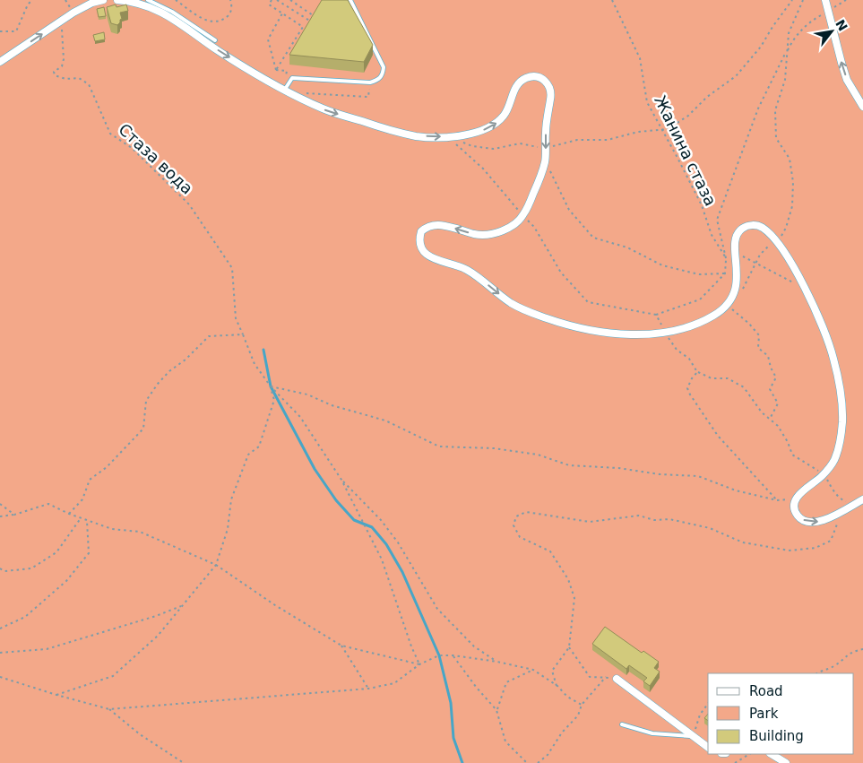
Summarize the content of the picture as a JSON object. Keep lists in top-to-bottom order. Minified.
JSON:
{"streets":{"path":["Жанина стаза","Стаза вода"]},"legend":["Road","Park","Building"],"north":"top right"}
